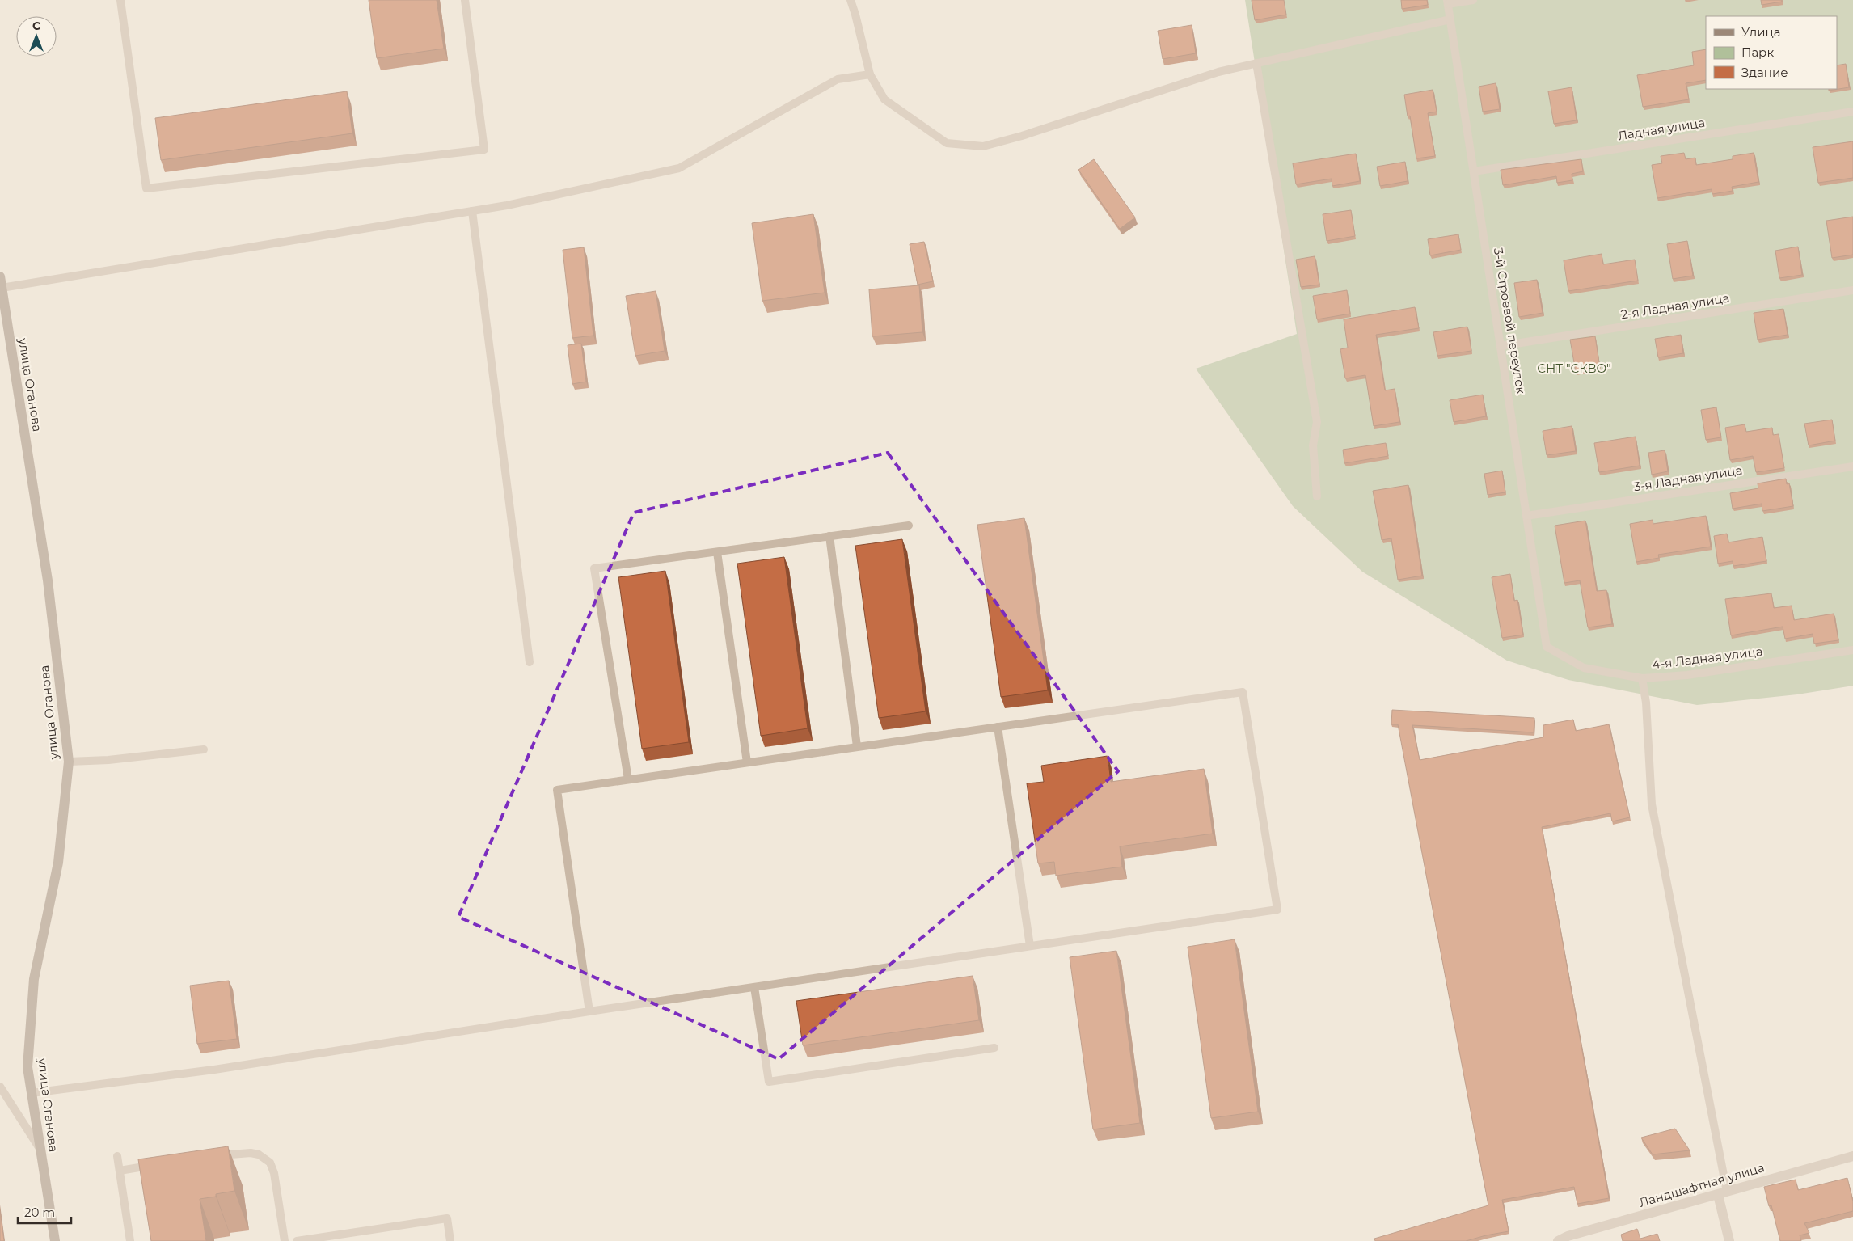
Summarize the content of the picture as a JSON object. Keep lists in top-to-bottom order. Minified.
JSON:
{"streets":{"main road":["улица Оганова"],"street":["Ландшафтная улица"],"lane":["Ладная улица","2-я Ладная улица","3-й Строевой переулок","3-я Ладная улица","4-я Ладная улица"]},"crossings":[["Ладная улица","3-й Строевой переулок"],["2-я Ладная улица","3-й Строевой переулок"],["3-й Строевой переулок","3-я Ладная улица"],["3-й Строевой переулок","4-я Ладная улица"]],"parks":["СНТ \"СКВО\""],"legend":["Улица","Парк","Здание"],"scale_bar":"20 m","north":"top"}
